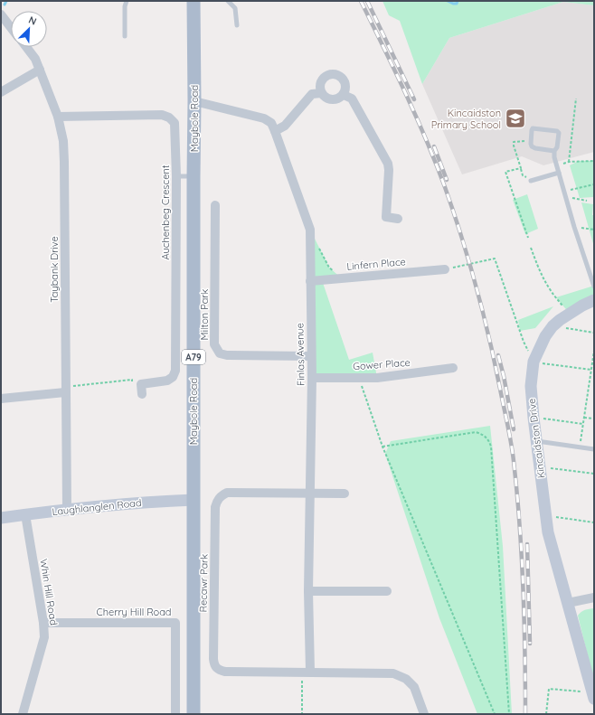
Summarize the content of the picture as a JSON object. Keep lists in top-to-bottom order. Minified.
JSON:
{"streets":{"main road":["Maybole Road","A79"],"street":["Auchenbeg Crescent","Linfern Place","Taybank Drive","Milton Park","Finlas Avenue","Gower Place","Kincaidston Drive","Laughlanglen Road","Recawr Park","Whin Hill Road","Cherry Hill Road"]},"crossings":[["Maybole Road","Finlas Avenue"],["Maybole Road","Laughlanglen Road"],["Auchenbeg Crescent","Taybank Drive"],["Linfern Place","Finlas Avenue"],["Taybank Drive","Laughlanglen Road"],["Milton Park","Finlas Avenue"],["Finlas Avenue","Gower Place"],["Finlas Avenue","Recawr Park"],["Laughlanglen Road","Whin Hill Road"],["Whin Hill Road","Cherry Hill Road"]],"places":{"school or university":["Kincaidston Primary School"]},"north":"top right"}
